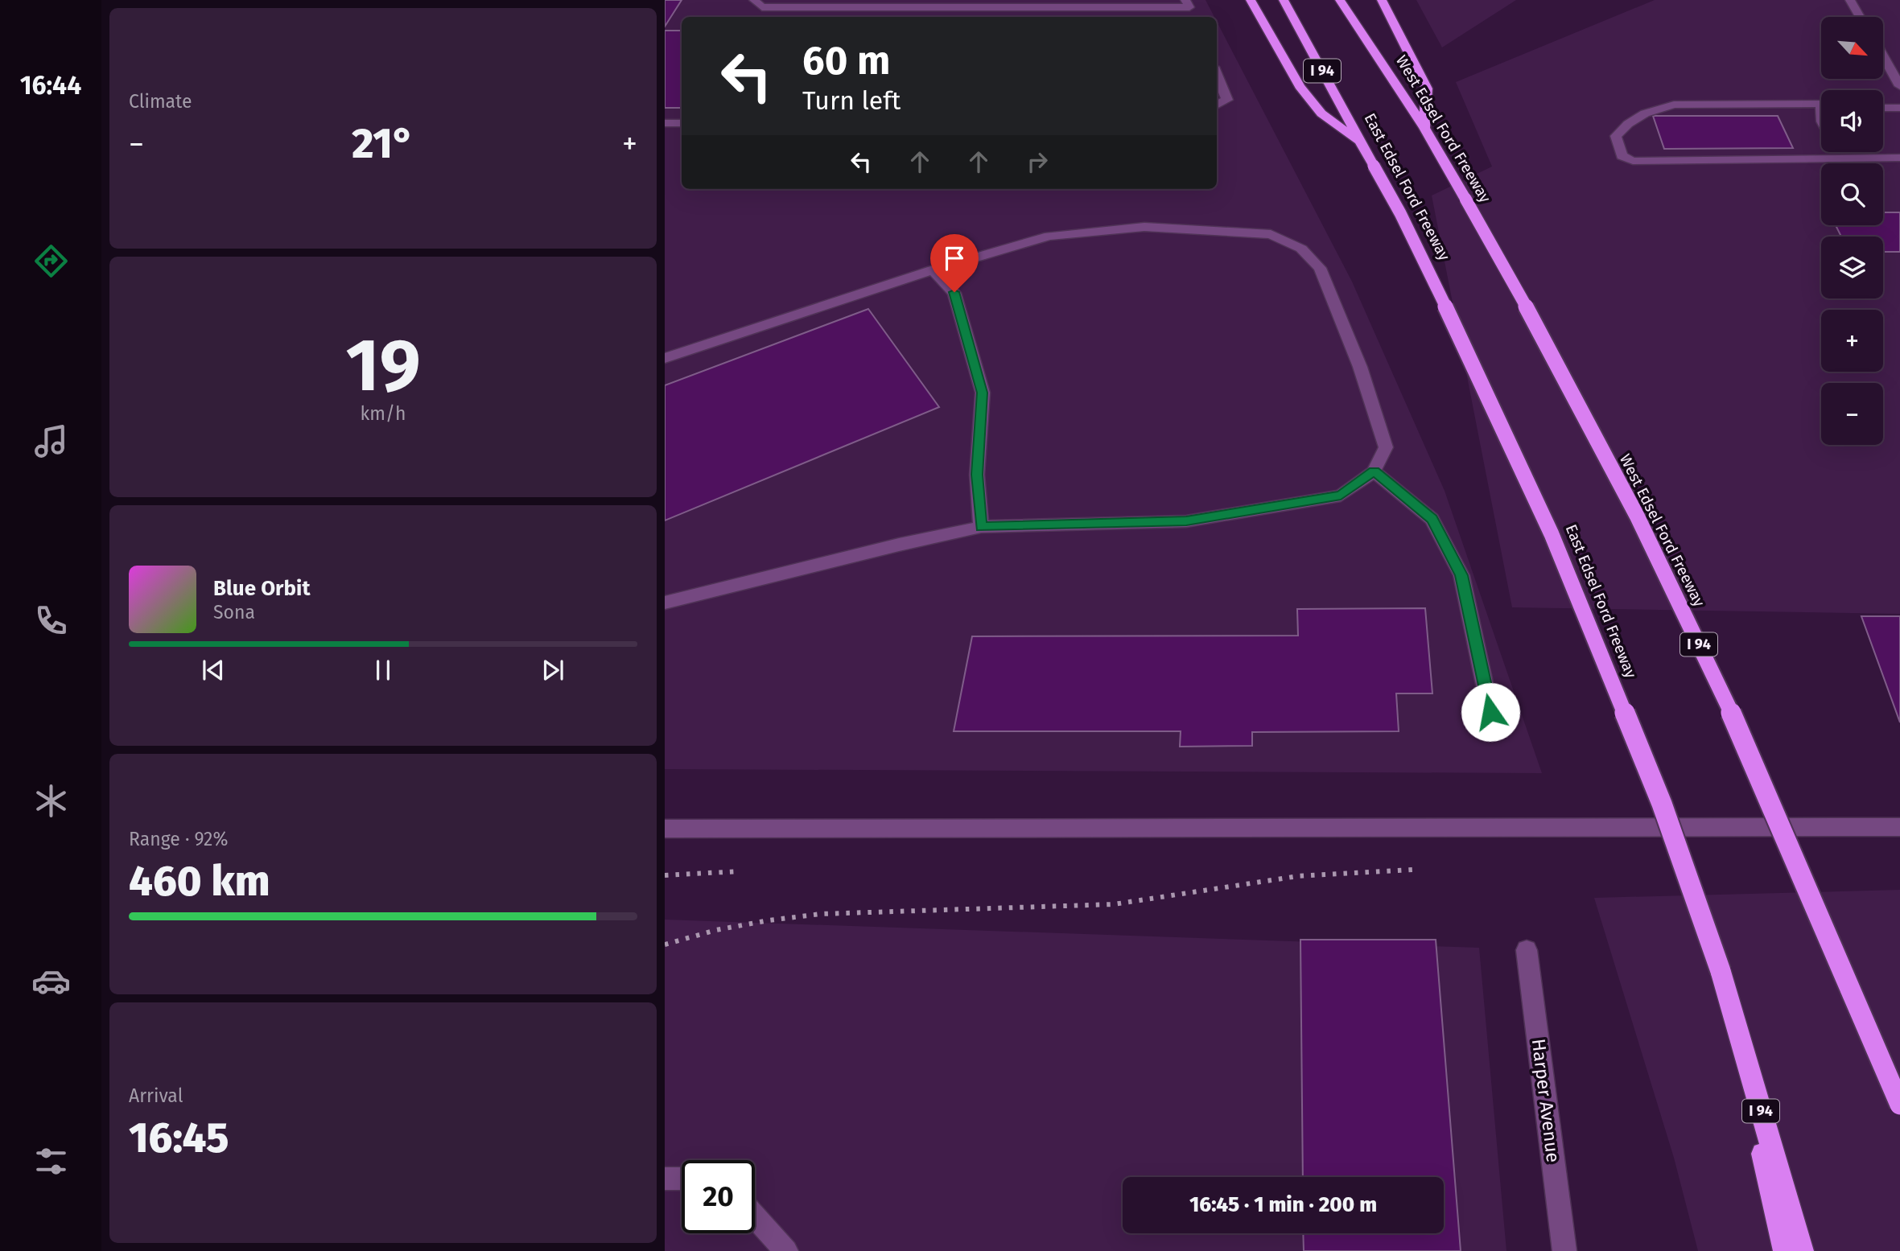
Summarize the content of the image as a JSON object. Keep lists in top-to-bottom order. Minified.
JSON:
{"streets":{"highway":["I 94","West Edsel Ford Freeway","East Edsel Ford Freeway"],"street":["Harper Avenue"]},"north":"bottom right","page":{"tabs":"16:44","tile":["Climate",["19","km/h"],["Range · 92%","460 km"],["Arrival","16:45"]],"map_buttons":["+","−"],"turn":["60 m","Turn left"],"heat":["−","21°","+"],"song":["Blue Orbit","Sona"],"limit":"20","trip":"16:45 · 1 min · 200 m"}}
